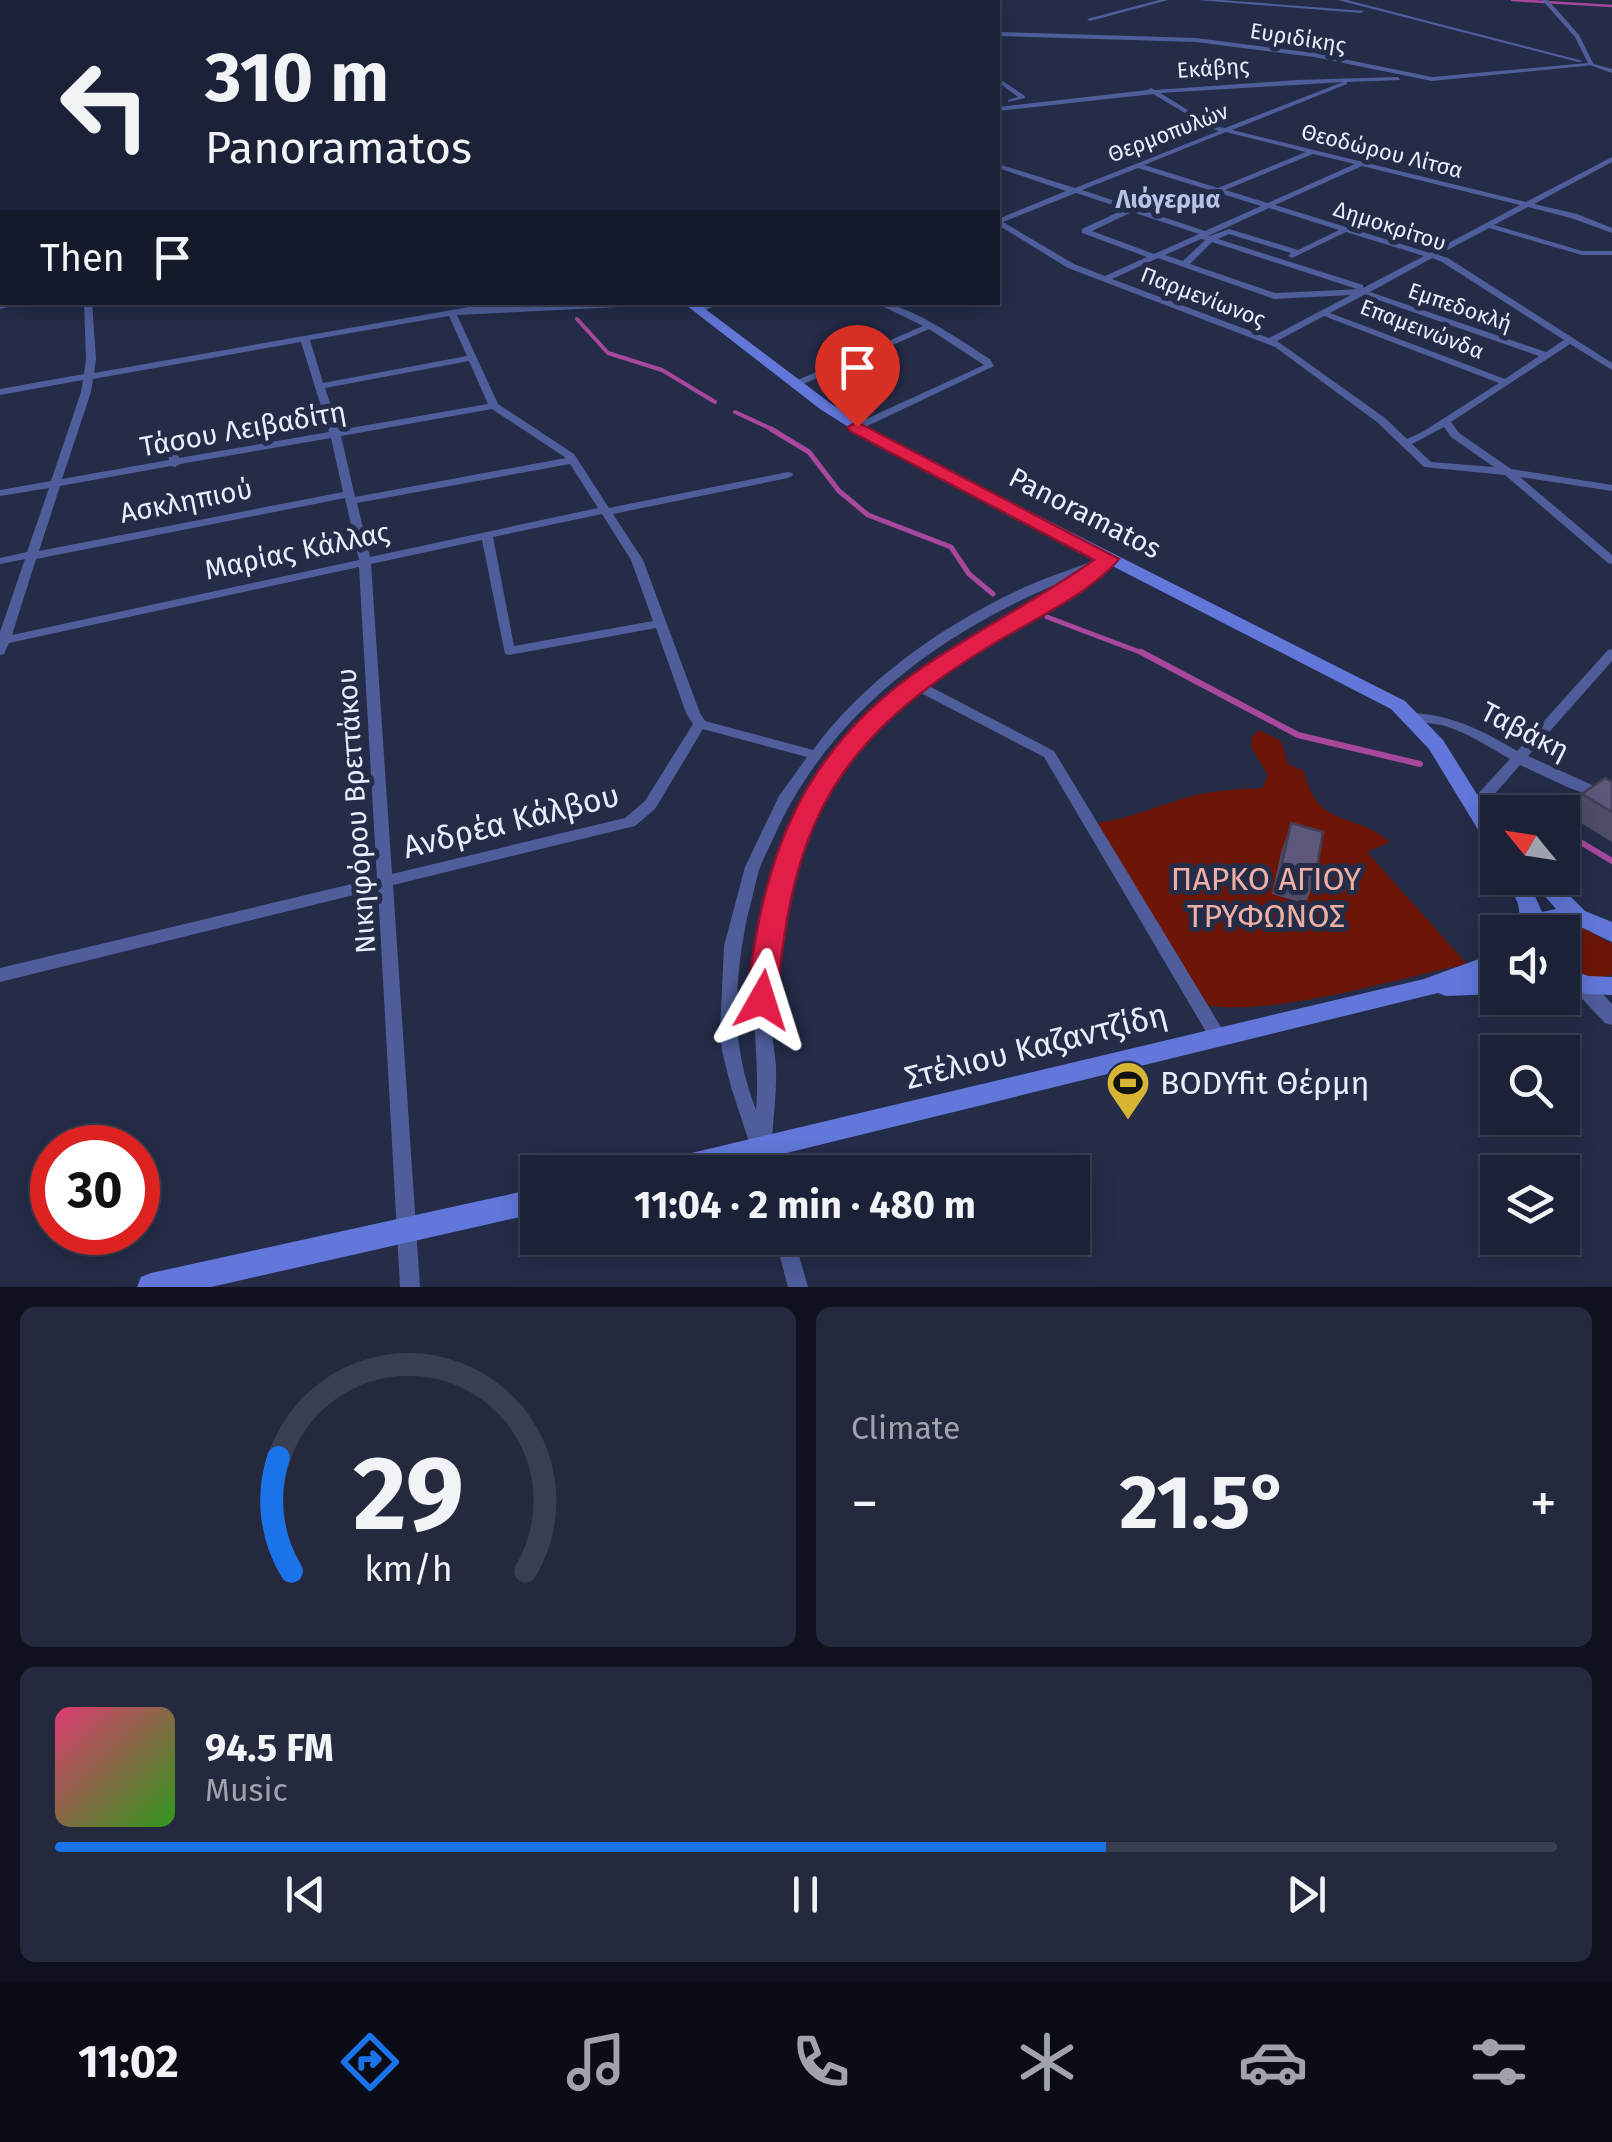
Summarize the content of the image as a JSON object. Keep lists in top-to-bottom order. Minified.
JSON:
{"streets":{"main road":["Panoramatos","Στέλιου Καζαντζίδη"],"street":["Ευριδίκης","Εκάβης","Θερμοπυλών","Θεοδώρου Λίτσα","Δημοκρίτου","Παρμενίωνος","Εμπεδοκλή","Επαμεινώνδα","Τάσου Λειβαδίτη","Ασκληπιού","Μαρίας Κάλλας","Ταβάκη","Νικηφόρου Βρεττάκου","Ανδρέα Κάλβου"]},"crossings":[["Ευριδίκης","Εκάβης"],["Εκάβης","Θερμοπυλών"],["Εκάβης","Θεοδώρου Λίτσα"],["Θερμοπυλών","Θεοδώρου Λίτσα"],["Θερμοπυλών","Δημοκρίτου"],["Θερμοπυλών","Εμπεδοκλή"],["Τάσου Λειβαδίτη","Νικηφόρου Βρεττάκου"],["Ασκληπιού","Νικηφόρου Βρεττάκου"],["Panoramatos","Ταβάκη"],["Μαρίας Κάλλας","Νικηφόρου Βρεττάκου"],["Νικηφόρου Βρεττάκου","Ανδρέα Κάλβου"]],"districts":["Λιόγερμα"],"parks":["ΠΑΡΚΟ ΑΓΙΟΥ ΤΡΥΦΩΝΟΣ"],"places":{"sports":["BODYfit Θέρμη"]},"north":"top left","page":{"turn":["310 m","Panoramatos"],"then":"Then","limit":"30","trip":"11:04 · 2 min · 480 m","tile":"Climate","heat":["−","21.5°","+"],"song":["94.5 FM","Music"],"tabs":"11:02","gauge":["29","km/h"]}}
